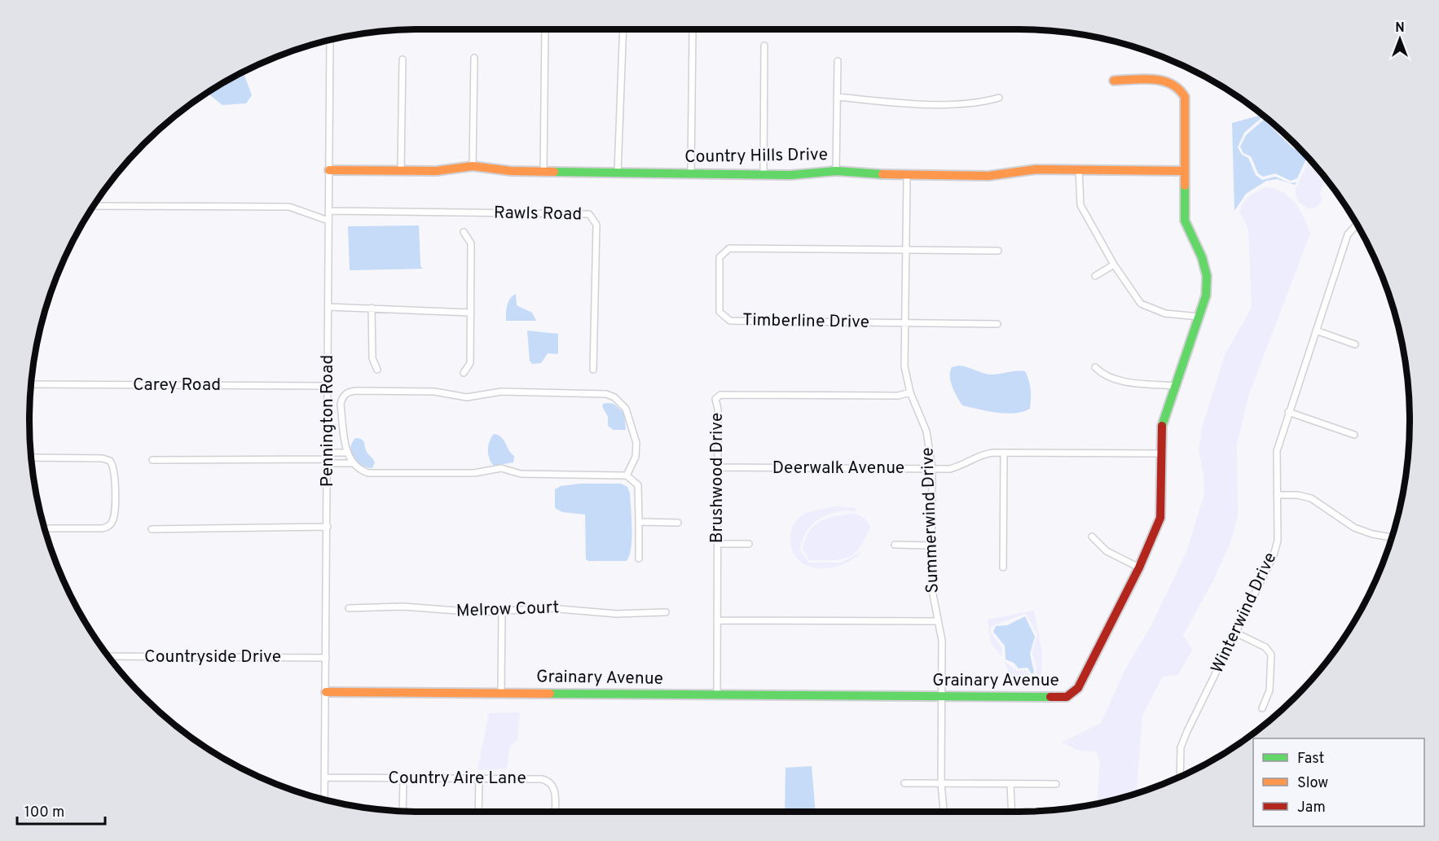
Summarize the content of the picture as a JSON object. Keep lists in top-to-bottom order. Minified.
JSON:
{"streets":{"street":["Country Hills Drive","Rawls Road","Timberline Drive","Carey Road","Pennington Road","Deerwalk Avenue","Brushwood Drive","Summerwind Drive","Melrow Court","Winterwind Drive","Countryside Drive","Grainary Avenue","Country Aire Lane"]},"crossings":[["Country Hills Drive","Pennington Road"],["Country Hills Drive","Summerwind Drive"],["Country Hills Drive","Grainary Avenue"],["Rawls Road","Pennington Road"],["Timberline Drive","Summerwind Drive"],["Carey Road","Pennington Road"],["Pennington Road","Countryside Drive"],["Pennington Road","Grainary Avenue"],["Pennington Road","Country Aire Lane"],["Deerwalk Avenue","Brushwood Drive"],["Deerwalk Avenue","Summerwind Drive"],["Deerwalk Avenue","Grainary Avenue"],["Brushwood Drive","Summerwind Drive"],["Brushwood Drive","Grainary Avenue"],["Summerwind Drive","Grainary Avenue"]],"legend":["Fast","Slow","Jam"],"scale_bar":"100 m","north":"top"}
